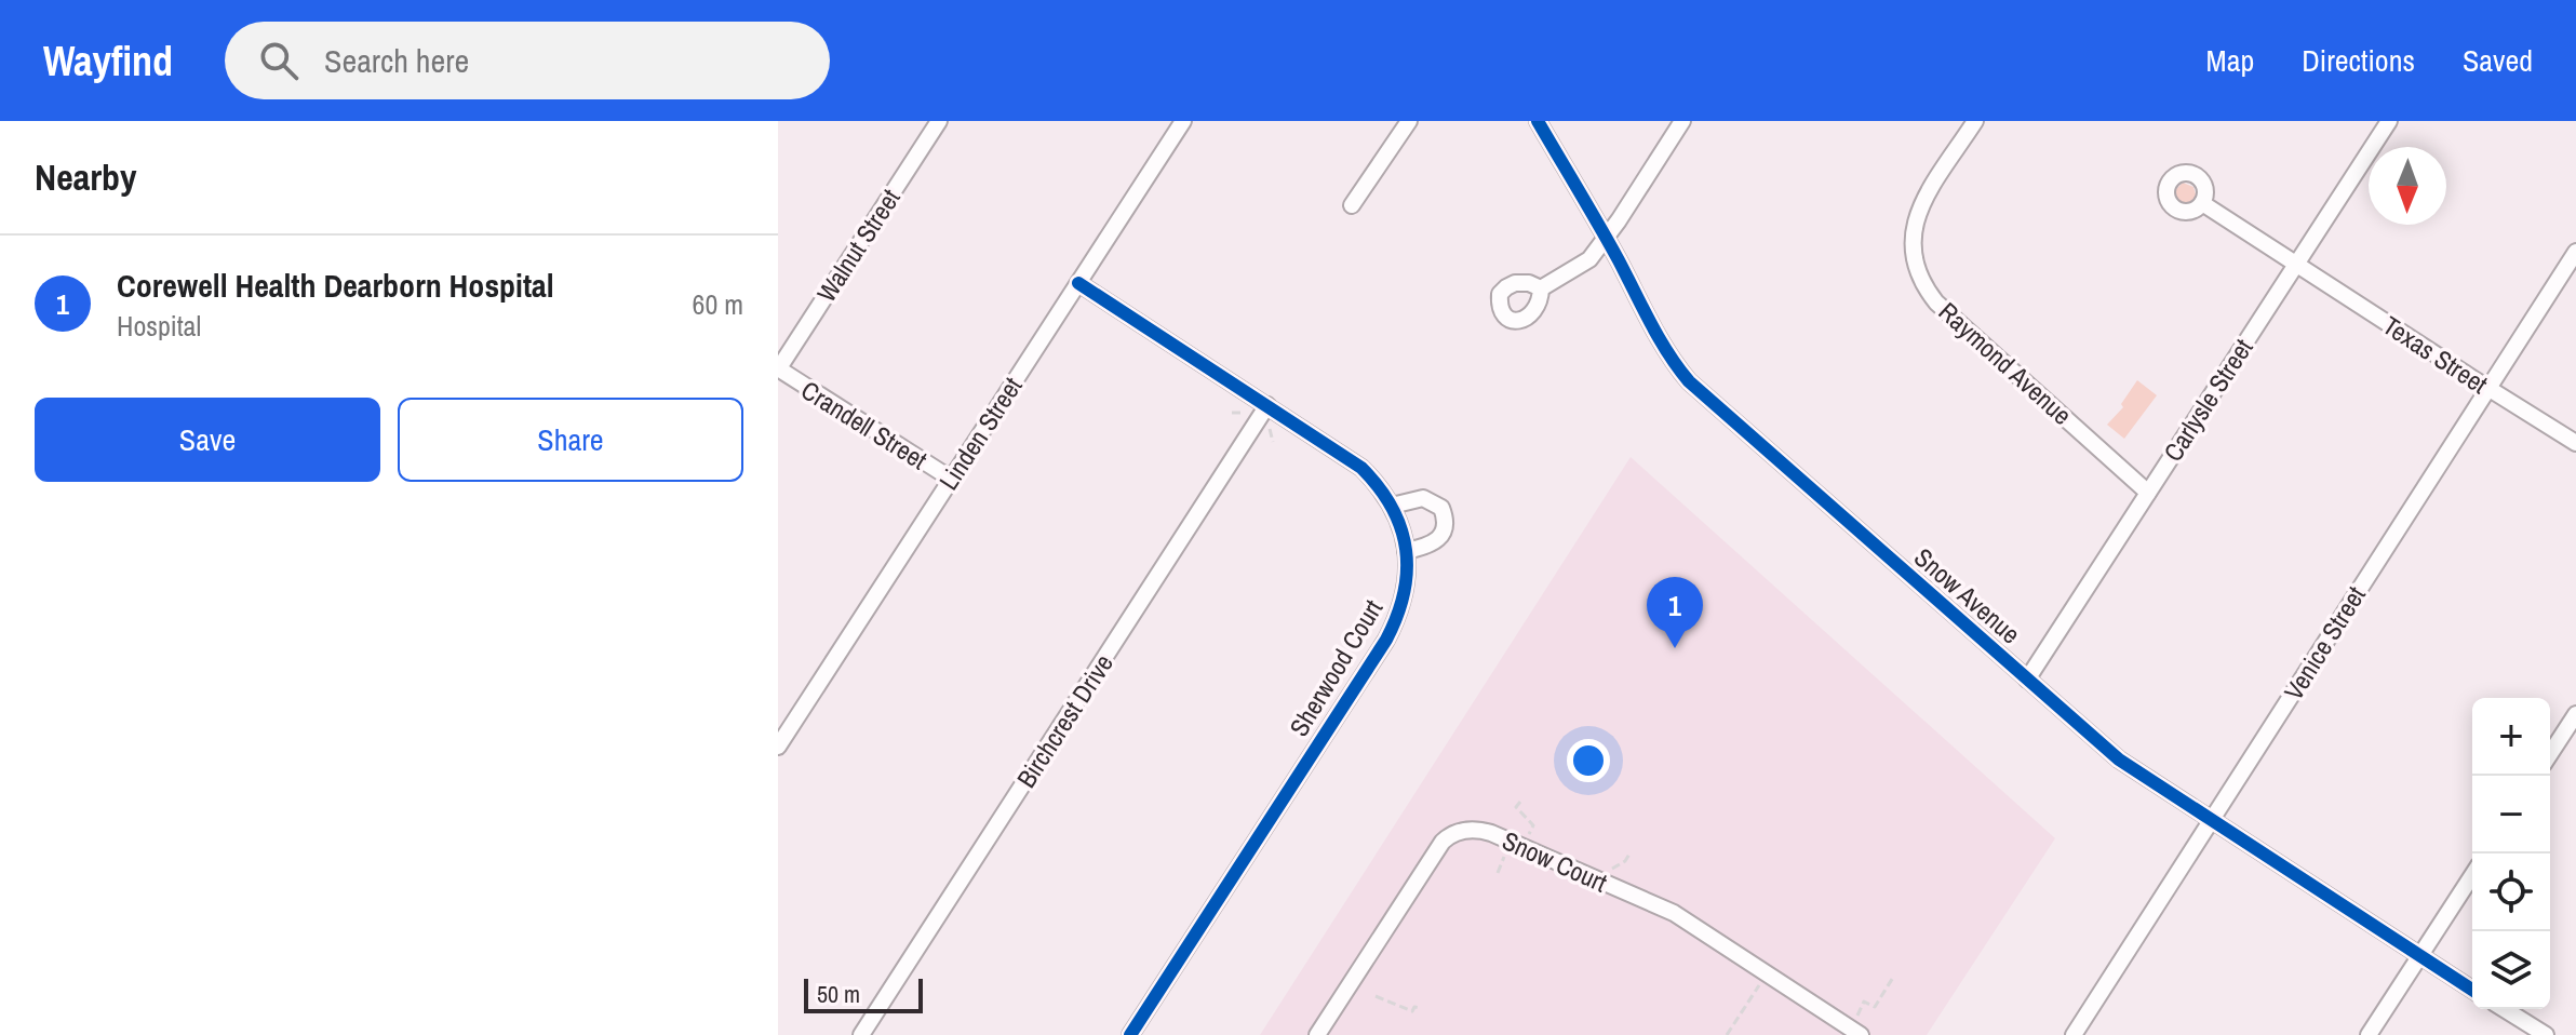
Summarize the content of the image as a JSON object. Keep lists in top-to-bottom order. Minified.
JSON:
{"streets":{"street":["Walnut Street","Texas Street","Raymond Avenue","Carlysle Street","Crandell Street","Linden Street","Snow Avenue","Venice Street","Sherwood Court","Birchcrest Drive","Snow Court"]},"crossings":[["Walnut Street","Crandell Street"],["Texas Street","Carlysle Street"],["Texas Street","Venice Street"],["Raymond Avenue","Carlysle Street"],["Carlysle Street","Snow Avenue"],["Crandell Street","Linden Street"],["Linden Street","Sherwood Court"],["Snow Avenue","Venice Street"],["Sherwood Court","Birchcrest Drive"]],"scale_bar":"50 m","north":"bottom","page":{"header":"Wayfind","search":"Search here","nav":["Map","Directions","Saved"],"heading":"Nearby","list":[{"mark":"1","name":"Corewell Health Dearborn Hospital","note":"Hospital","value":"60 m"}],"buttons":["Save","Share"],"pins":"1","map_buttons":["+","−"],"scale":"50 m"}}
